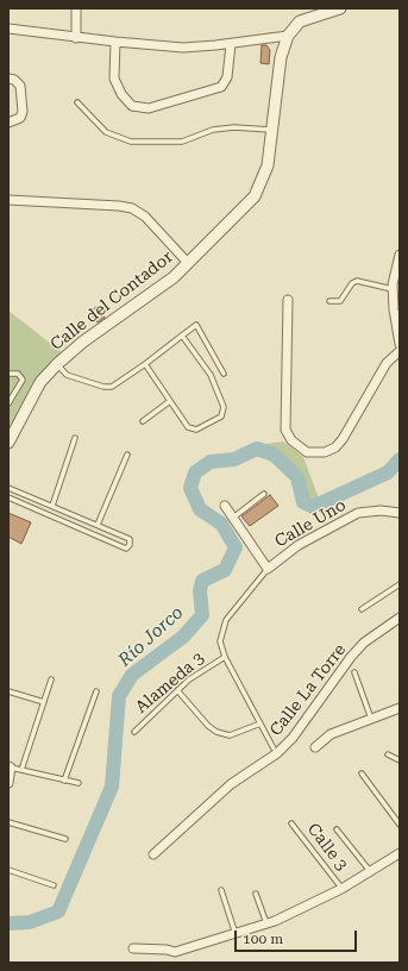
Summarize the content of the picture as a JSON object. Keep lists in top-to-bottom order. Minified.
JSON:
{"streets":{"street":["Calle del Contador","Calle Uno","Calle La Torre"],"lane":["Alameda 3","Calle 3"]},"water":["Río Jorco"],"scale_bar":"100 m"}
